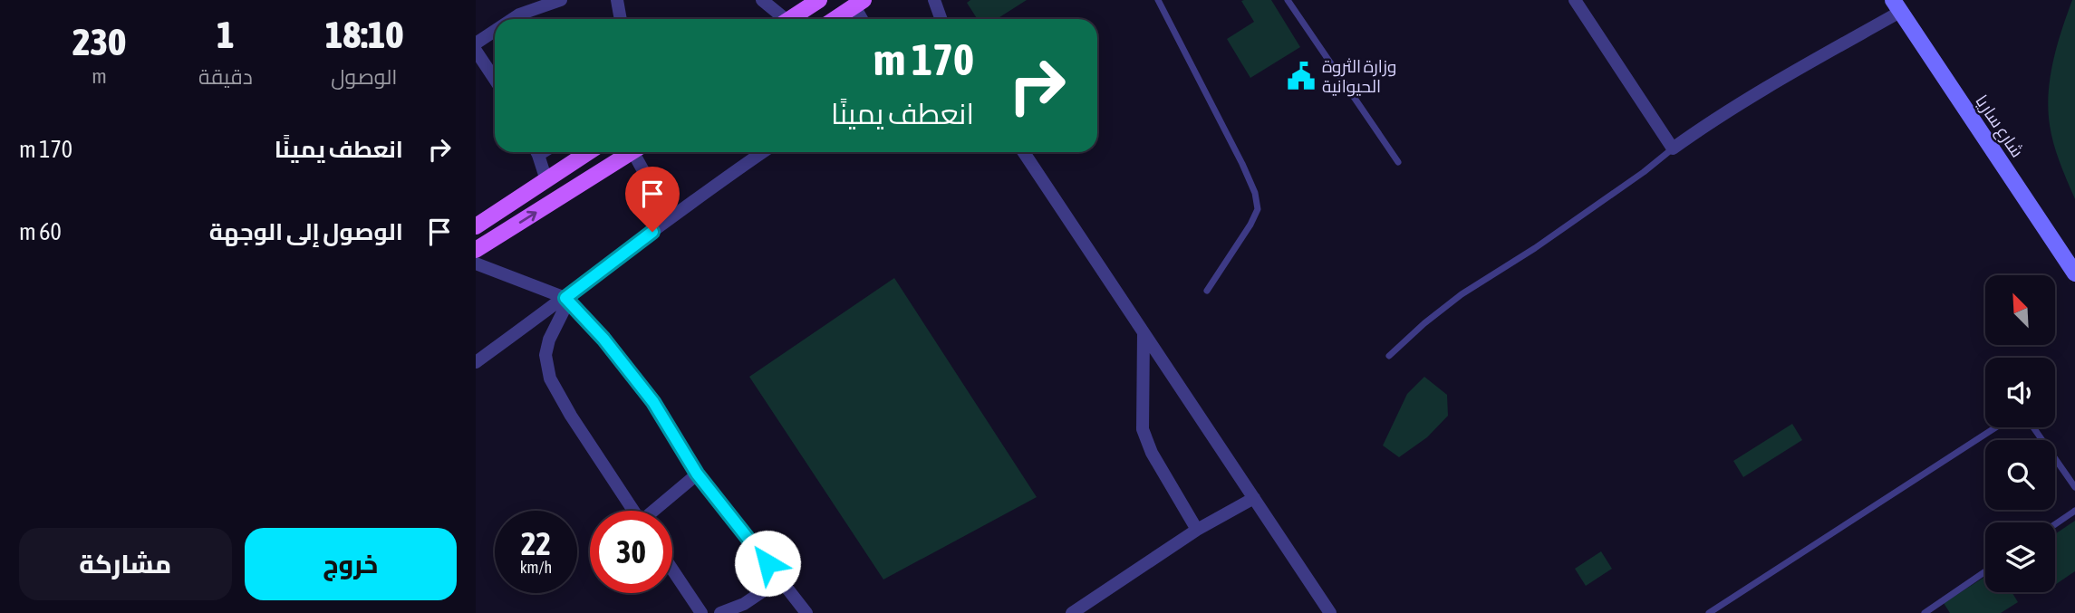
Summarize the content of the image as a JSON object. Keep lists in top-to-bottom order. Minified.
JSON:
{"streets":{"street":["شارع ساريا"]},"places":{"public building":["وزارة الثروة الحيوانية"]},"north":"top left","page":{"eta":["18:10","الوصول","1","دقيقة","230","m"],"turn":["170 m","انعطف يمينًا"],"list":[{"name":"انعطف يمينًا","value":"170 m"},{"name":"الوصول إلى الوجهة","value":"60 m"}],"speed":"22 km/h","limit":"30","buttons":["خروج","مشاركة"]}}
